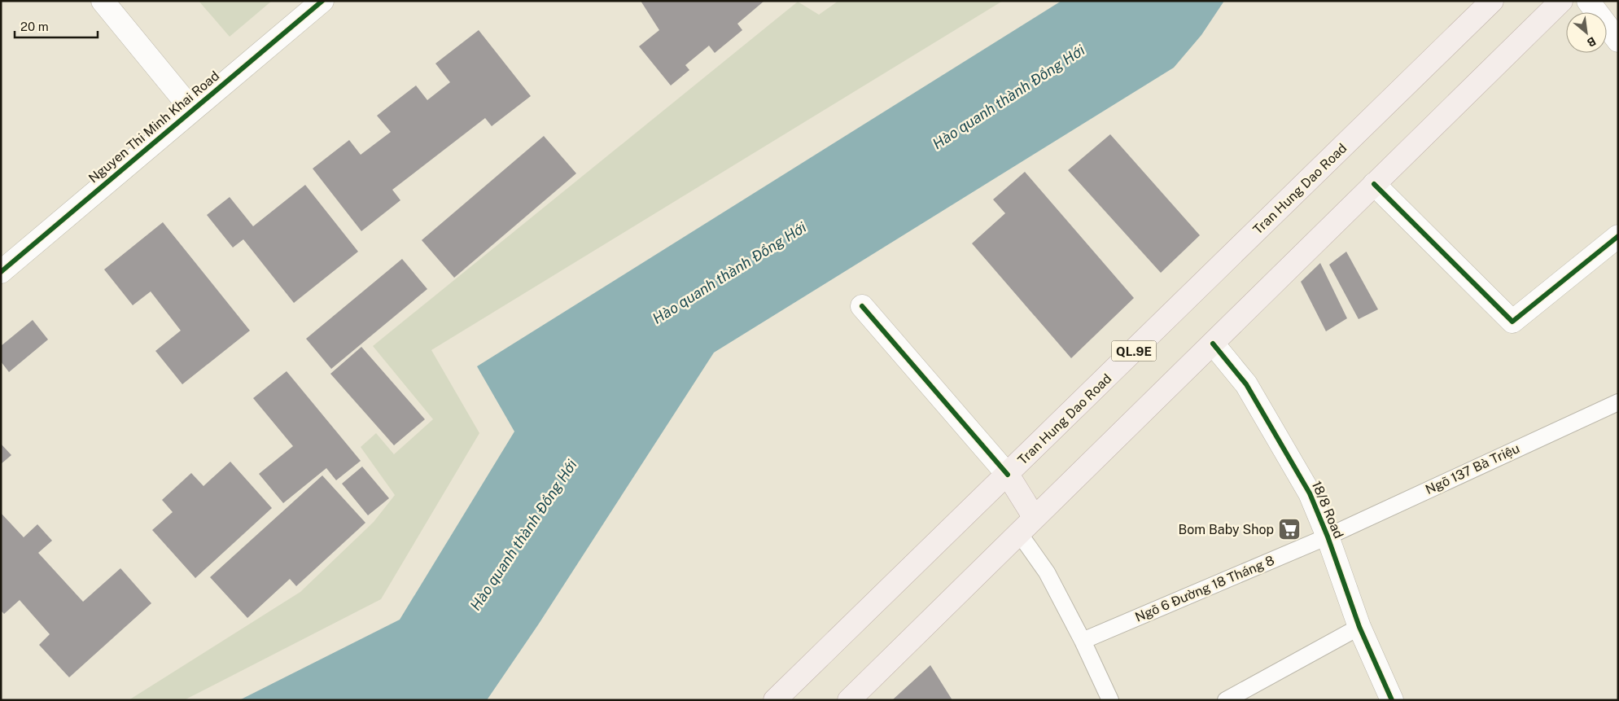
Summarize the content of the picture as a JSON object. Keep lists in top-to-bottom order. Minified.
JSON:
{"streets":{"main road":["Tran Hung Dao Road","QL.9E"],"street":["Nguyen Thi Minh Khai Road","18/8 Road"],"lane":["Ngõ 137 Bà Triệu","Ngõ 6 Đường 18 Tháng 8"]},"crossings":[["Ngõ 137 Bà Triệu","18/8 Road"],["Ngõ 137 Bà Triệu","Ngõ 6 Đường 18 Tháng 8"],["18/8 Road","Ngõ 6 Đường 18 Tháng 8"]],"water":["Hào quanh thành Đồng Hới"],"places":{"supermarket":["Bom Baby Shop"]},"scale_bar":"20 m","north":"bottom right"}
